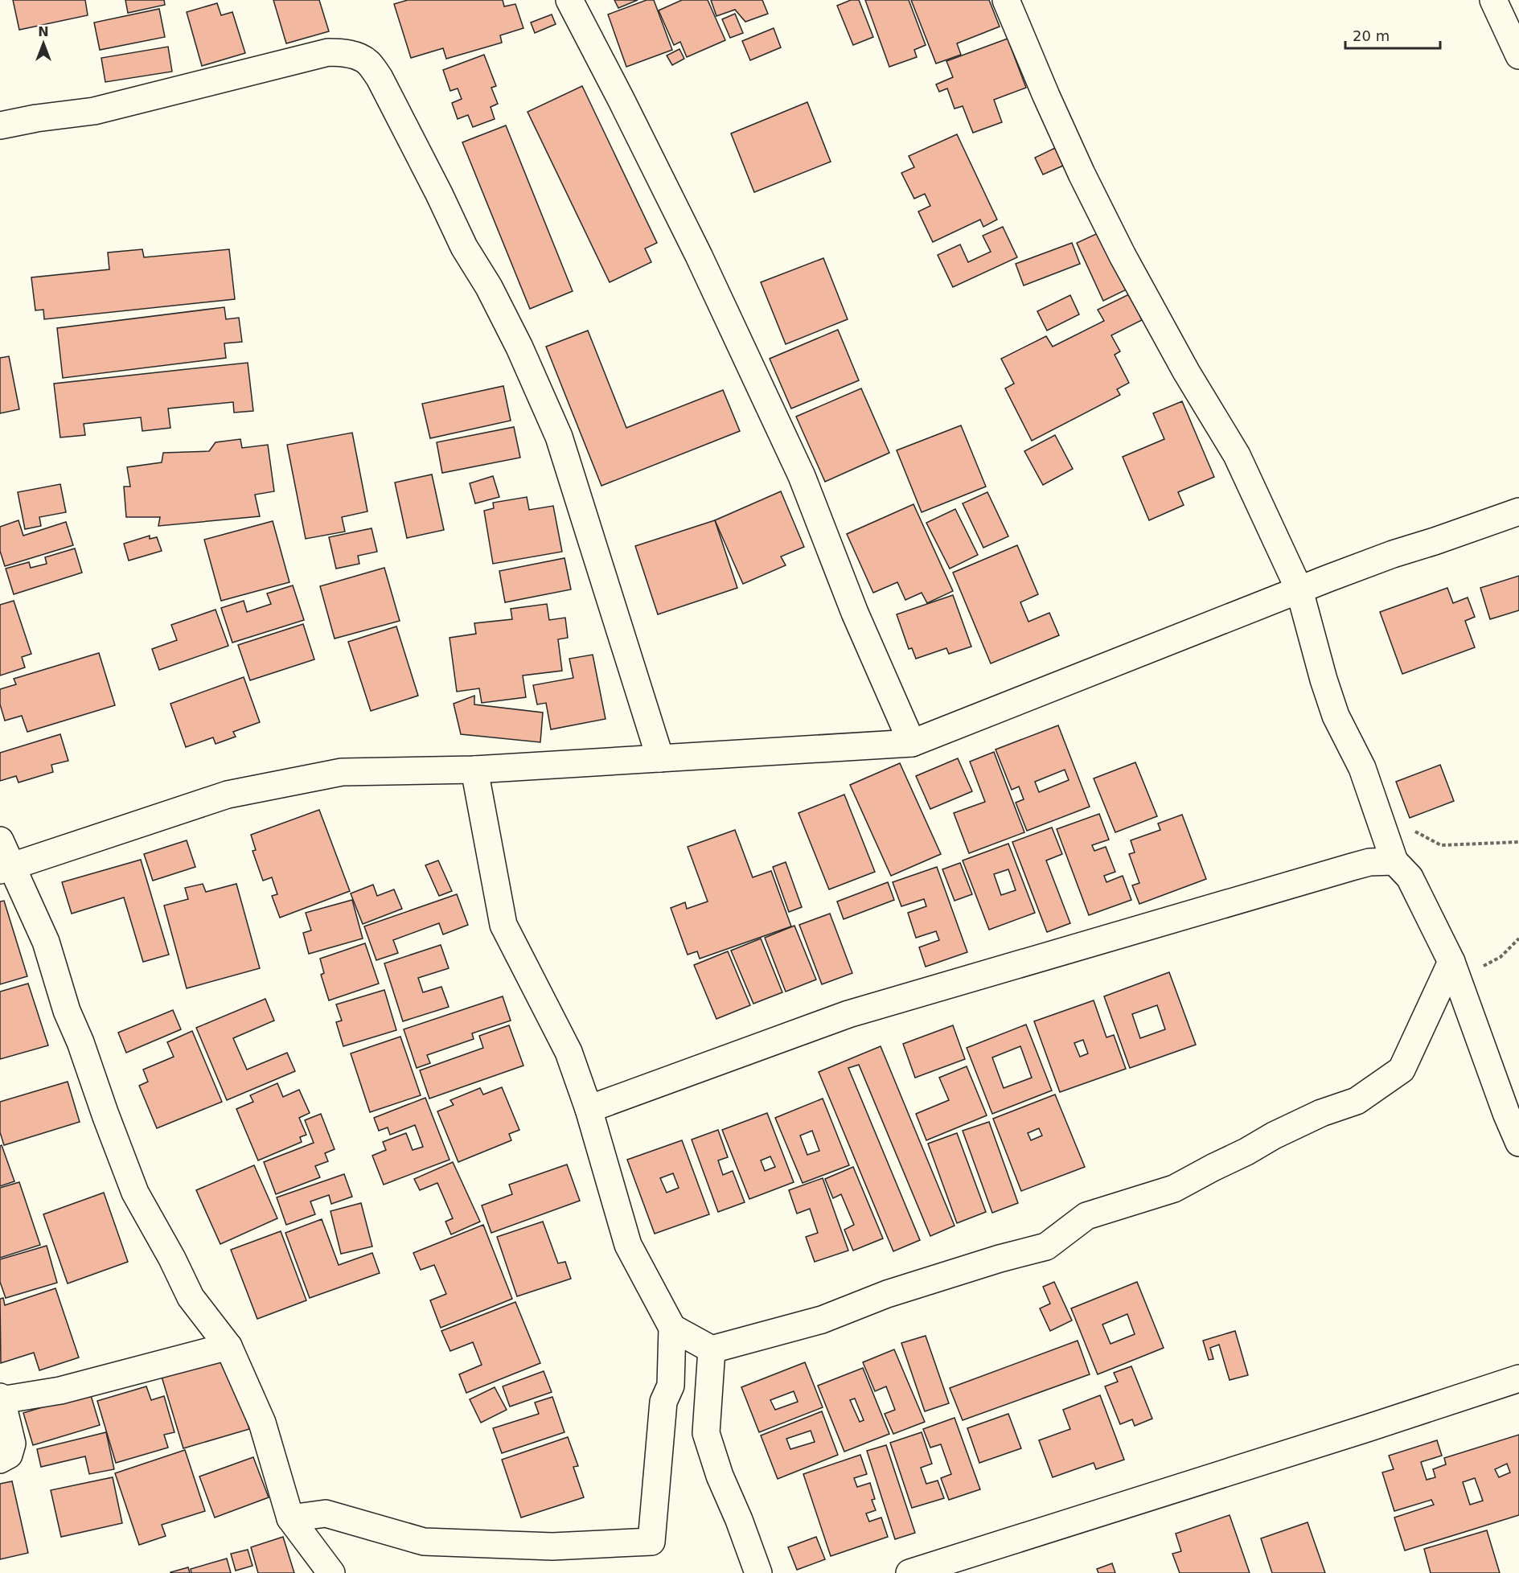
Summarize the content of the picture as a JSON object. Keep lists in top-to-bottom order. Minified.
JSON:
{"scale_bar":"20 m","north":"top"}
